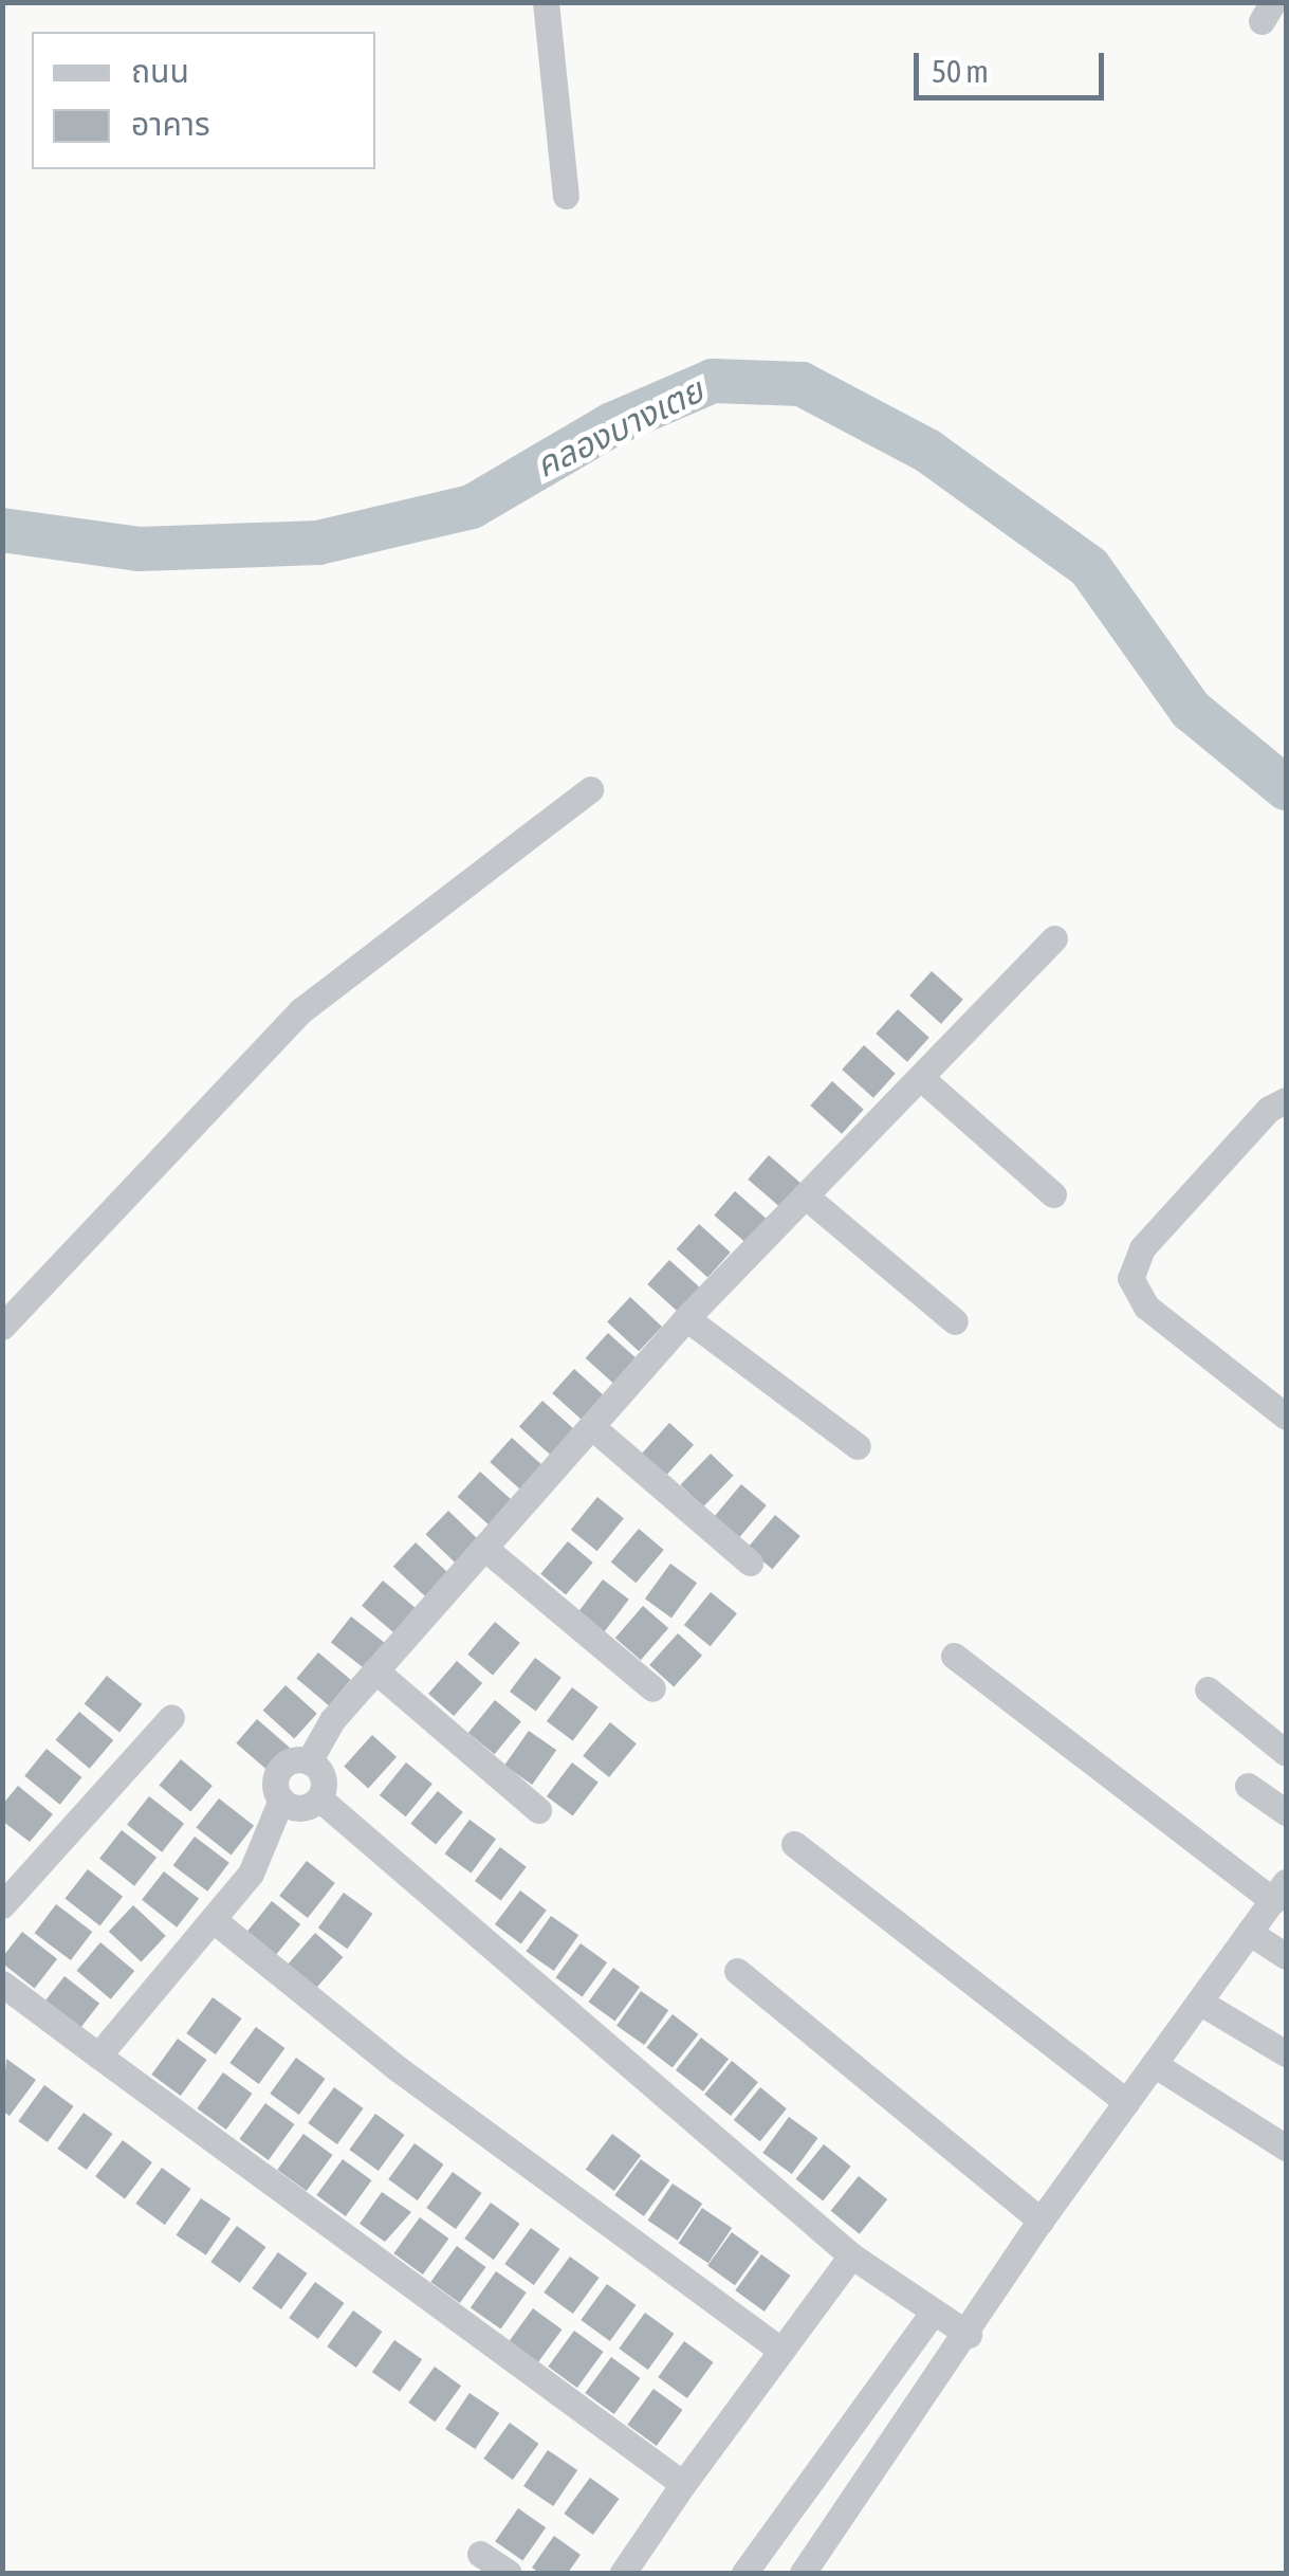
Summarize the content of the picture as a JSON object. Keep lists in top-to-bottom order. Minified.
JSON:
{"water":["คลองบางเตย"],"legend":["ถนน","อาคาร"],"scale_bar":"50 m"}
